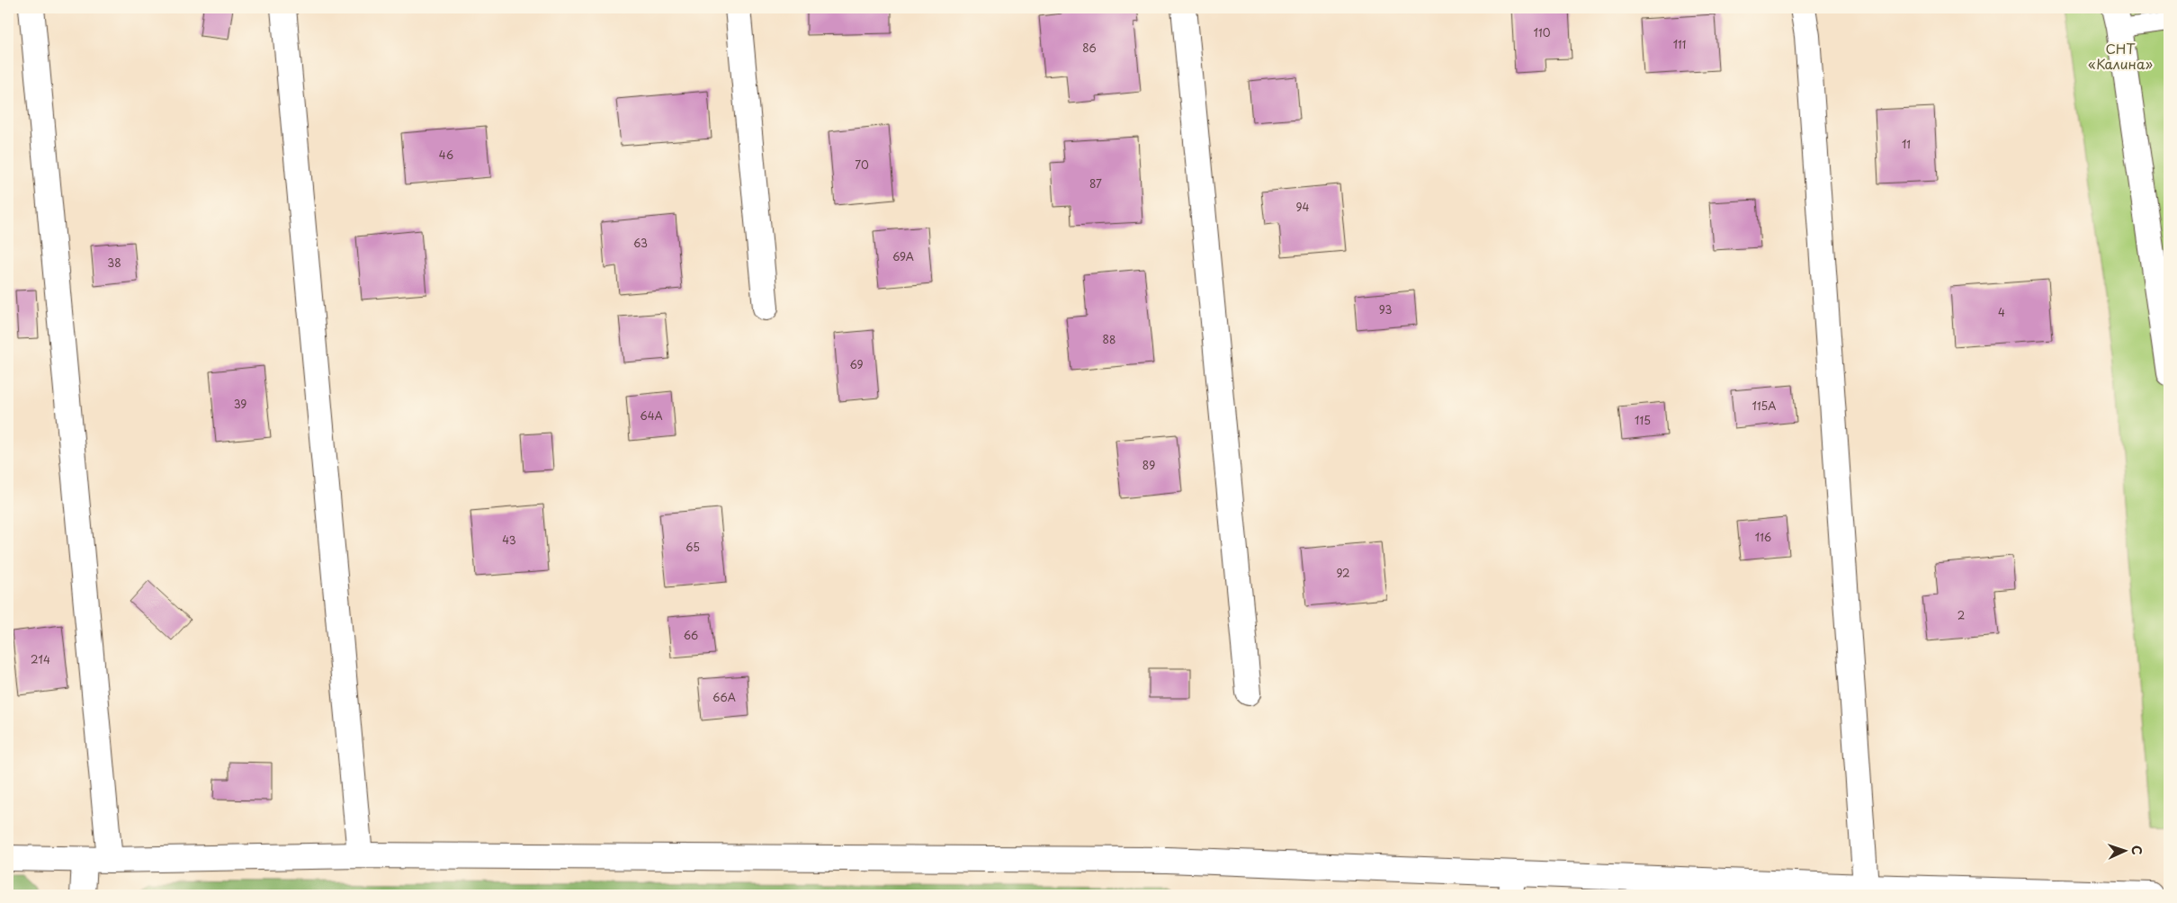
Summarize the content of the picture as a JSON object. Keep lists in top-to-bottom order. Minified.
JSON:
{"parks":["СНТ «Калина»"],"house_numbers":["110","111","86","11","46","70","87","94","63","69А","38","93","4","88","69","39","115А","64А","115","89","116","43","65","92","2","66","214","66А"],"north":"right"}
